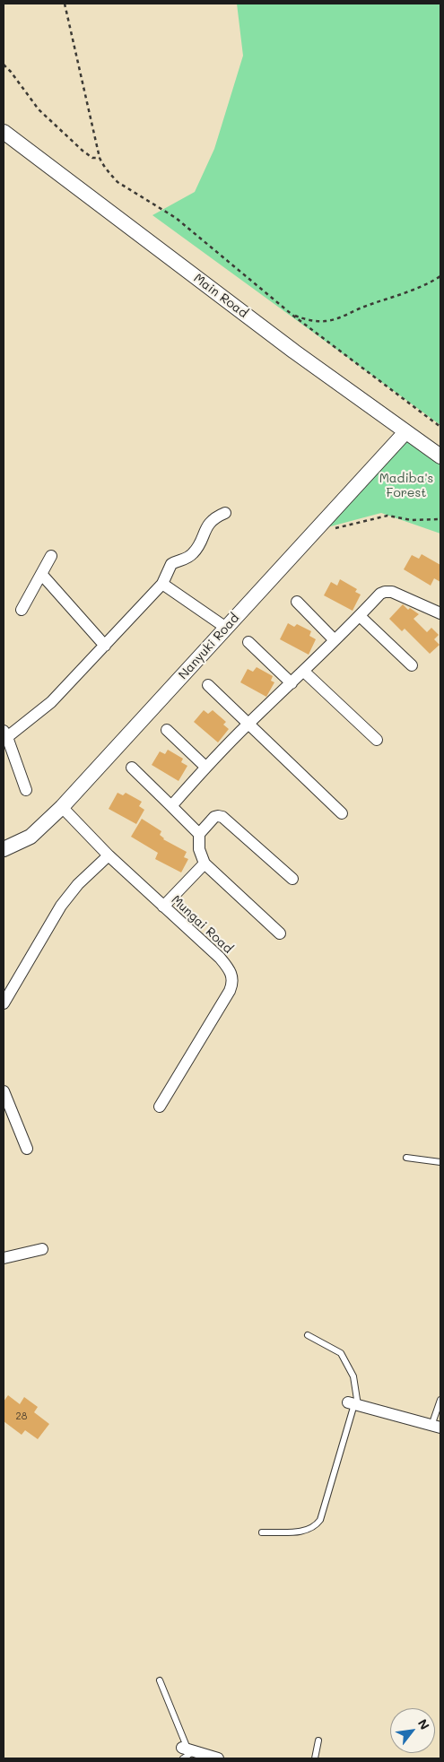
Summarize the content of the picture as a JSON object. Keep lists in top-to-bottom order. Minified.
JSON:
{"streets":{"street":["Main Road","Nanyuki Road","Mungai Road"]},"crossings":[["Main Road","Nanyuki Road"],["Nanyuki Road","Mungai Road"]],"parks":["Madiba's Forest"],"house_numbers":["28"],"north":"top right"}
